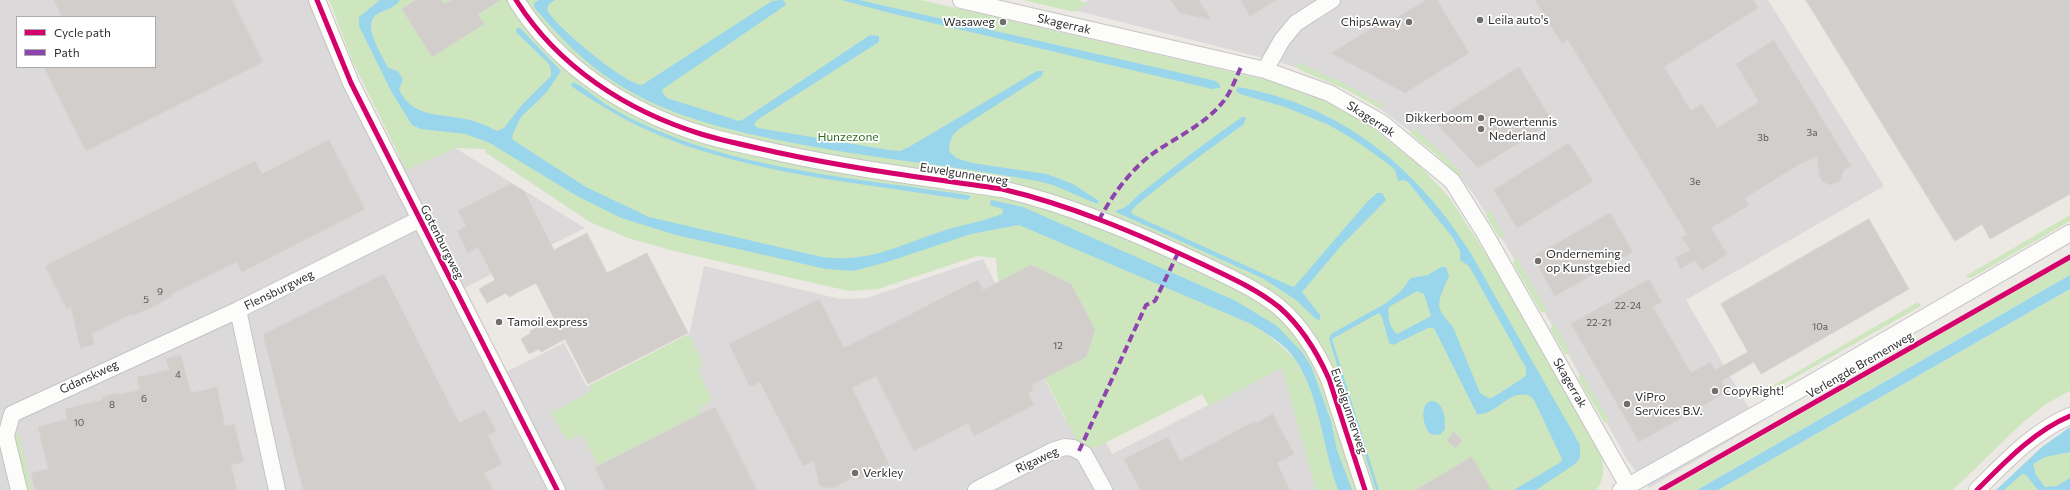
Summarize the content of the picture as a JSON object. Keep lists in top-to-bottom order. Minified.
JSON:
{"streets":{"street":["Skagerrak","Euvelgunnerweg","Gotenburgweg","Flensburgweg","Verlengde Bremenweg","Gdanskweg","Rigaweg"]},"crossings":[["Skagerrak","Verlengde Bremenweg"],["Gotenburgweg","Flensburgweg"],["Flensburgweg","Gdanskweg"]],"parks":["Hunzezone"],"places":["Leila auto's","Wasaweg","ChipsAway","Dikkerboom","Powertennis Nederland","Onderneming op Kunstgebied","Tamoil express","CopyRight!","ViPro Services B.V.","Verkley"],"house_numbers":["3a","3b","3e","9","5","22-24","22-21","10a","12","4","6","8","10"],"legend":["Cycle path","Path"]}
